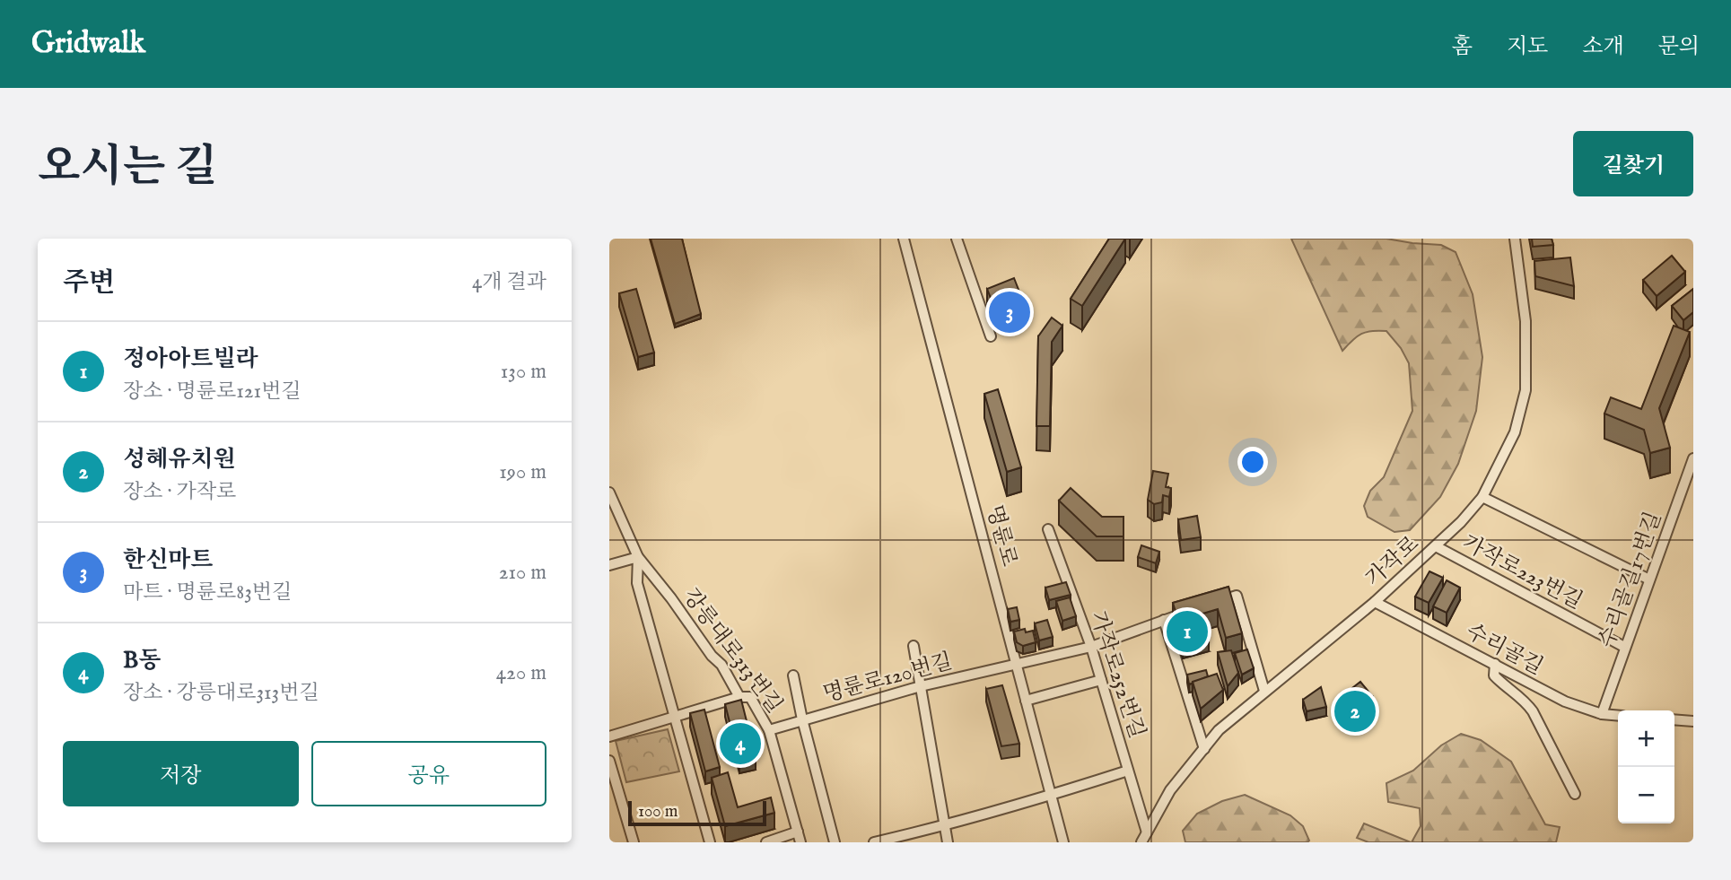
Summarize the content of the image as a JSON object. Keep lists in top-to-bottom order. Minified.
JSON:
{"streets":{"street":["명륜로","가작로","가작로223번길","수리골길17번길","수리골길","강릉대로313번길","가작로252번길","명륜로120번길"]},"crossings":[["명륜로","명륜로120번길"],["가작로","가작로223번길"],["가작로","수리골길"],["가작로","가작로252번길"],["가작로223번길","수리골길17번길"],["수리골길17번길","수리골길"],["강릉대로313번길","명륜로120번길"],["가작로252번길","명륜로120번길"]],"scale_bar":"100 m","page":{"header":"Gridwalk","nav":["홈","지도","소개","문의"],"title":"오시는 길","buttons":["길찾기",["저장","공유"]],"heading":["주변","4개 결과"],"pins":["3","1","2","4"],"list":[{"mark":"1","name":"정아아트빌라","note":"장소 · 명륜로121번길","value":"130 m"},{"mark":"2","name":"성혜유치원","note":"장소 · 가작로","value":"190 m"},{"mark":"3","name":"한신마트","note":"마트 · 명륜로83번길","value":"210 m"},{"mark":"4","name":"B동","note":"장소 · 강릉대로313번길","value":"420 m"}],"map_buttons":["+","−"],"scale":"100 m"}}
